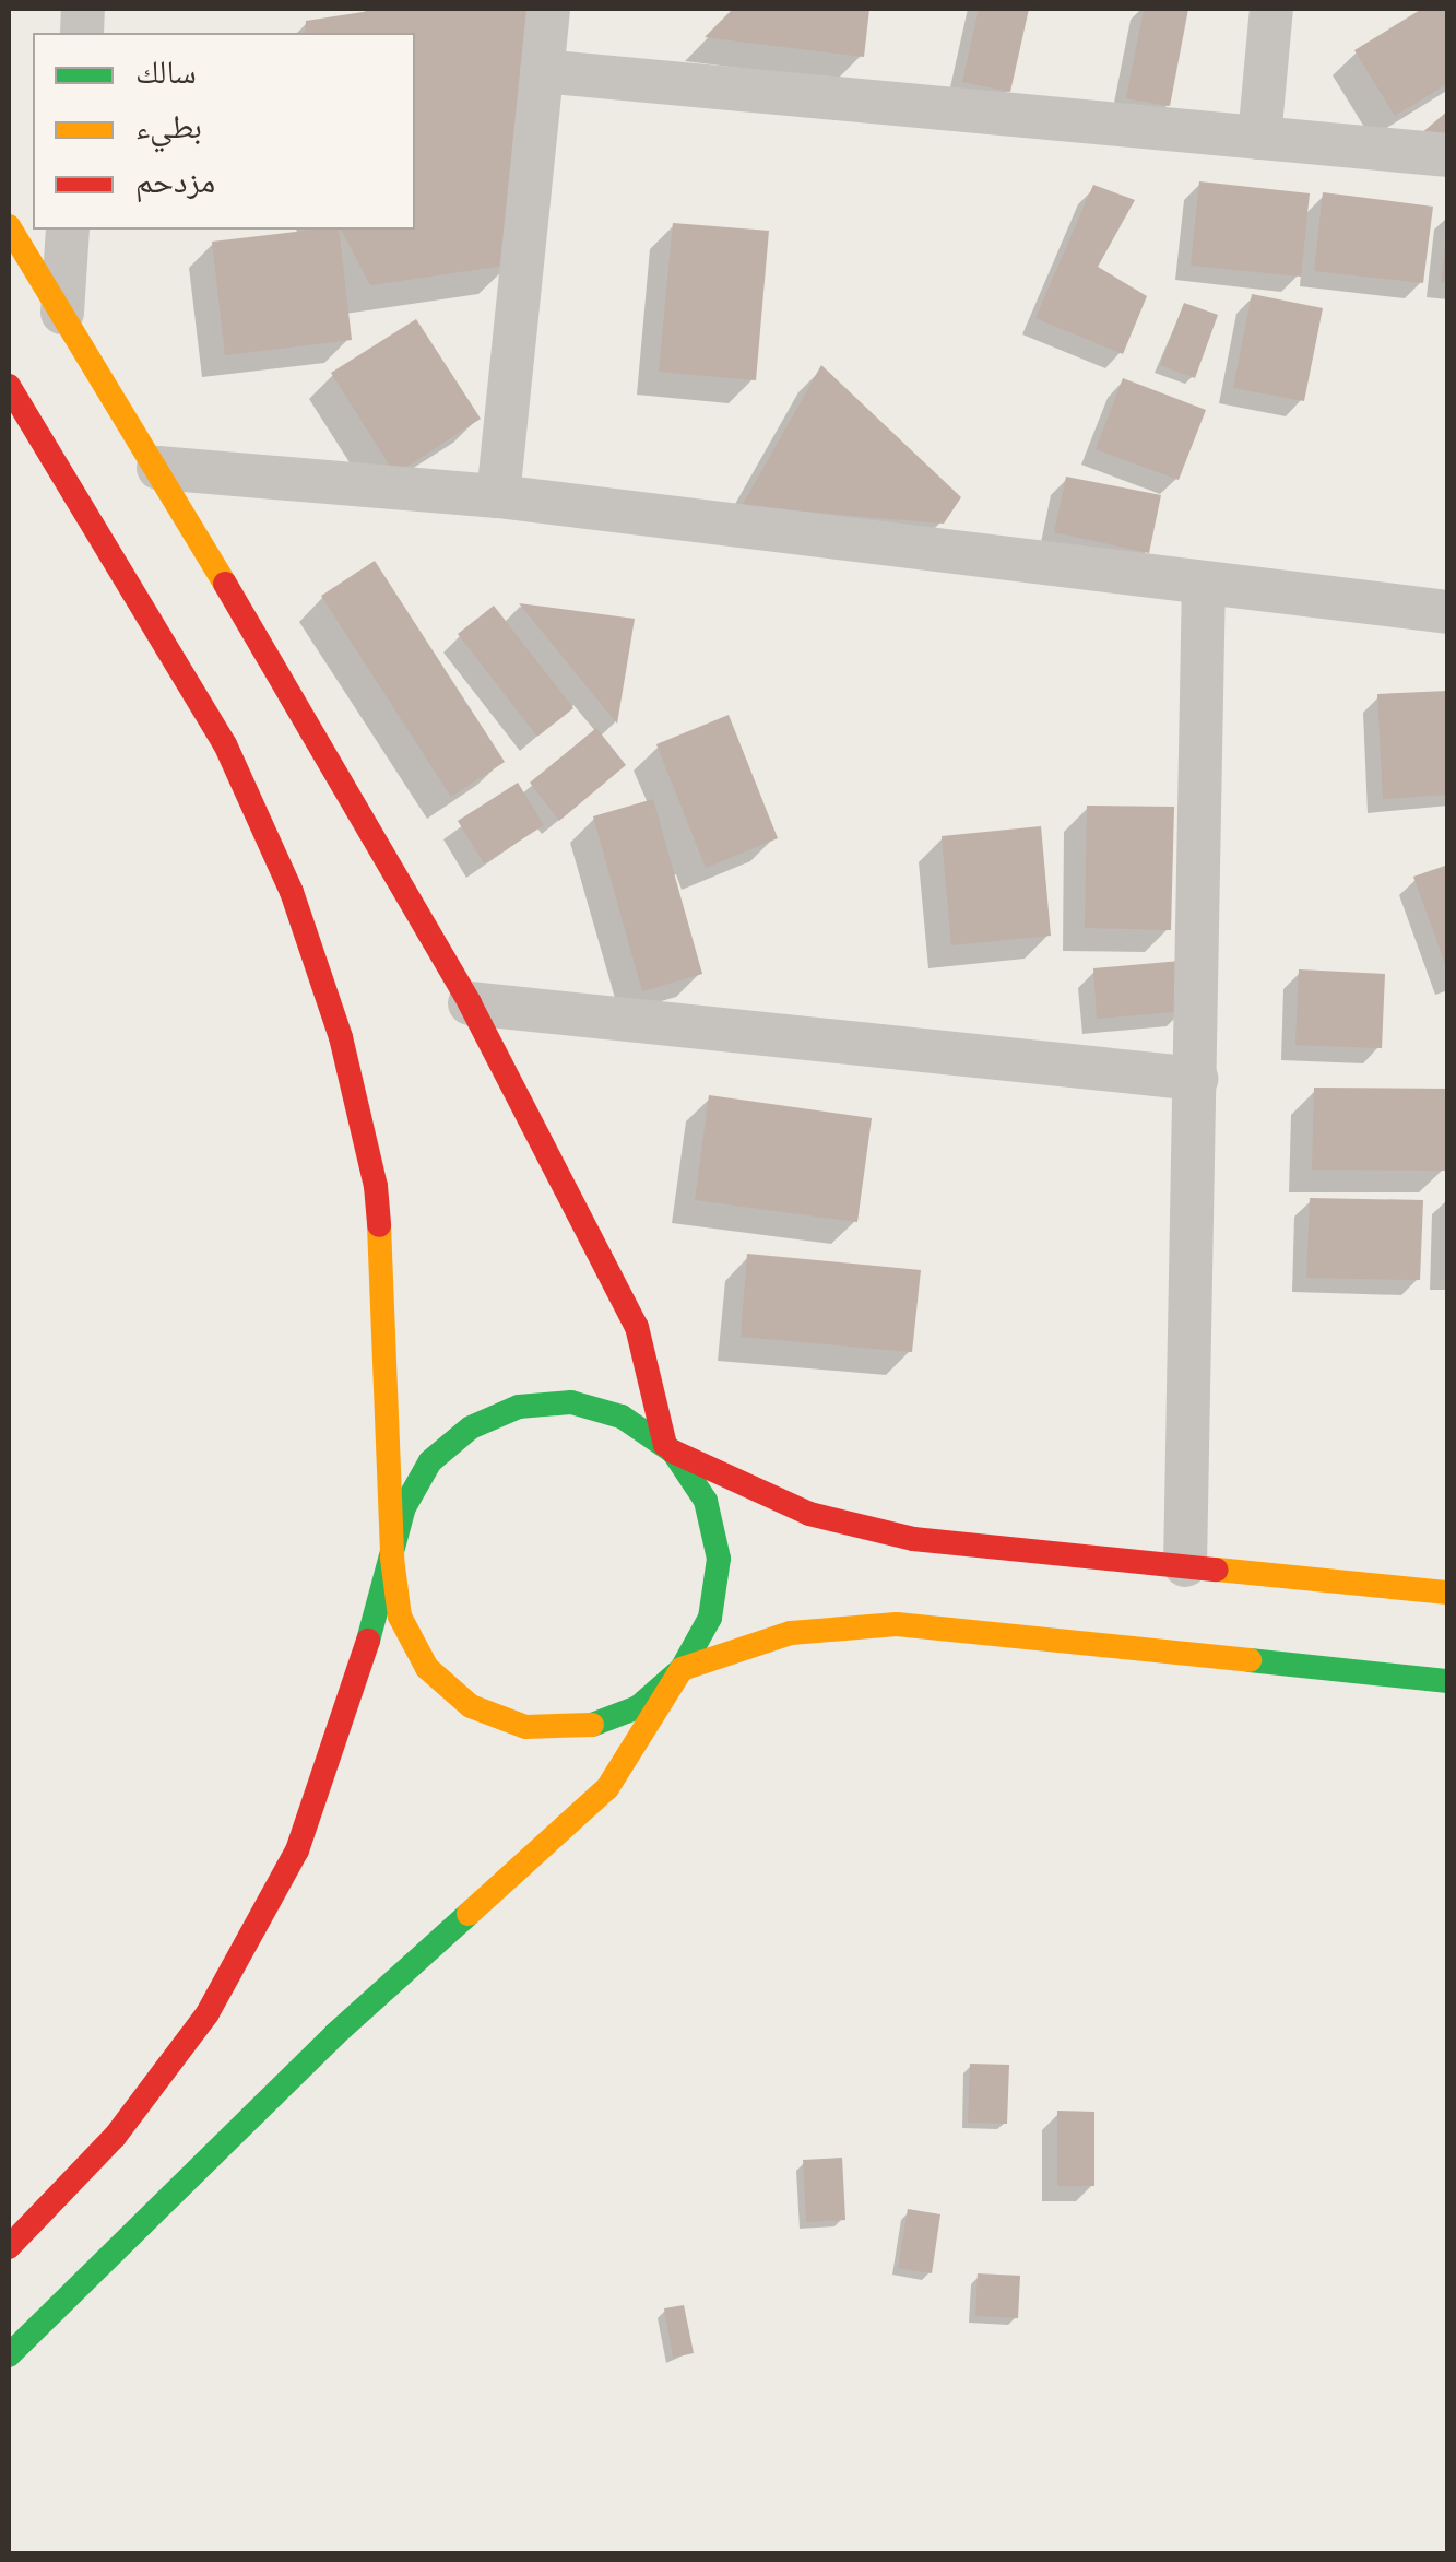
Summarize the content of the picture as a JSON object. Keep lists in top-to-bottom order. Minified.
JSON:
{"legend":["سالك","بطيء","مزدحم"]}
